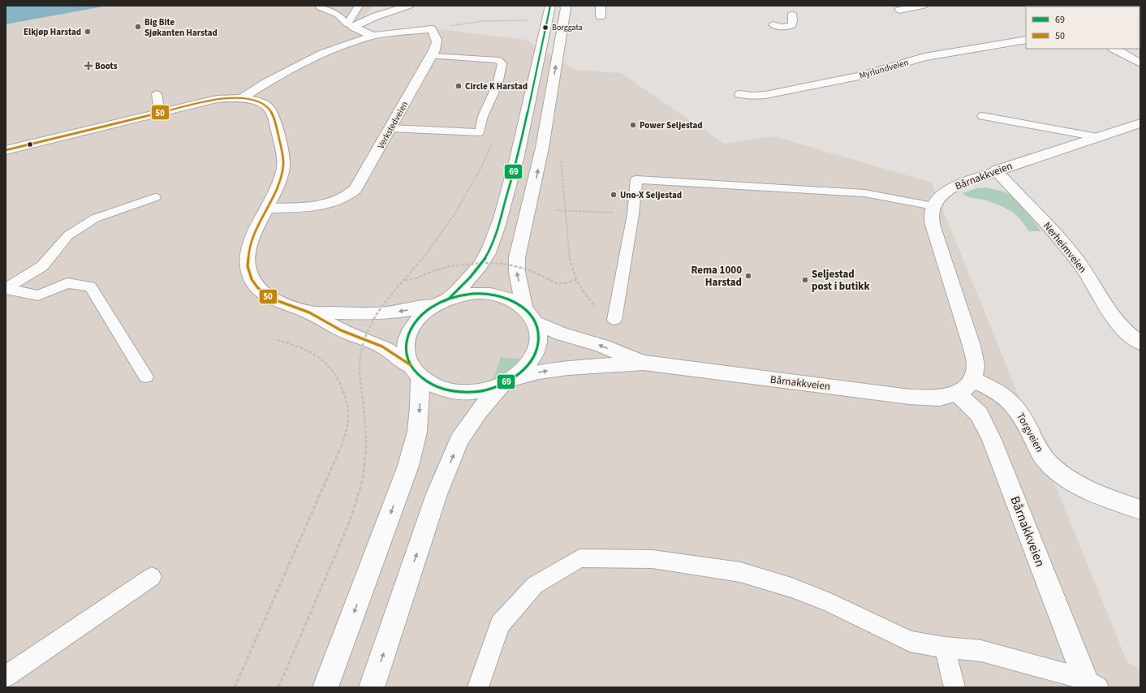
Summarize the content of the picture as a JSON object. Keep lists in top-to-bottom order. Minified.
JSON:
{"streets":{"main road":["Myrlundveien","Verkstedveien","Bårnakkveien","Nerheimveien","Torgveien"]},"crossings":[["Bårnakkveien","Nerheimveien"],["Bårnakkveien","Torgveien"]],"places":{"other":["Big Bite Sjøkanten Harstad","Borggata","Elkjøp Harstad","Circle K Harstad","Power Seljestad","Uno-X Seljestad","Rema 1000 Harstad","Seljestad post i butikk"],"health":["Boots"]},"lines":["transit line 69","transit line 50"],"legend":["69","50"]}
